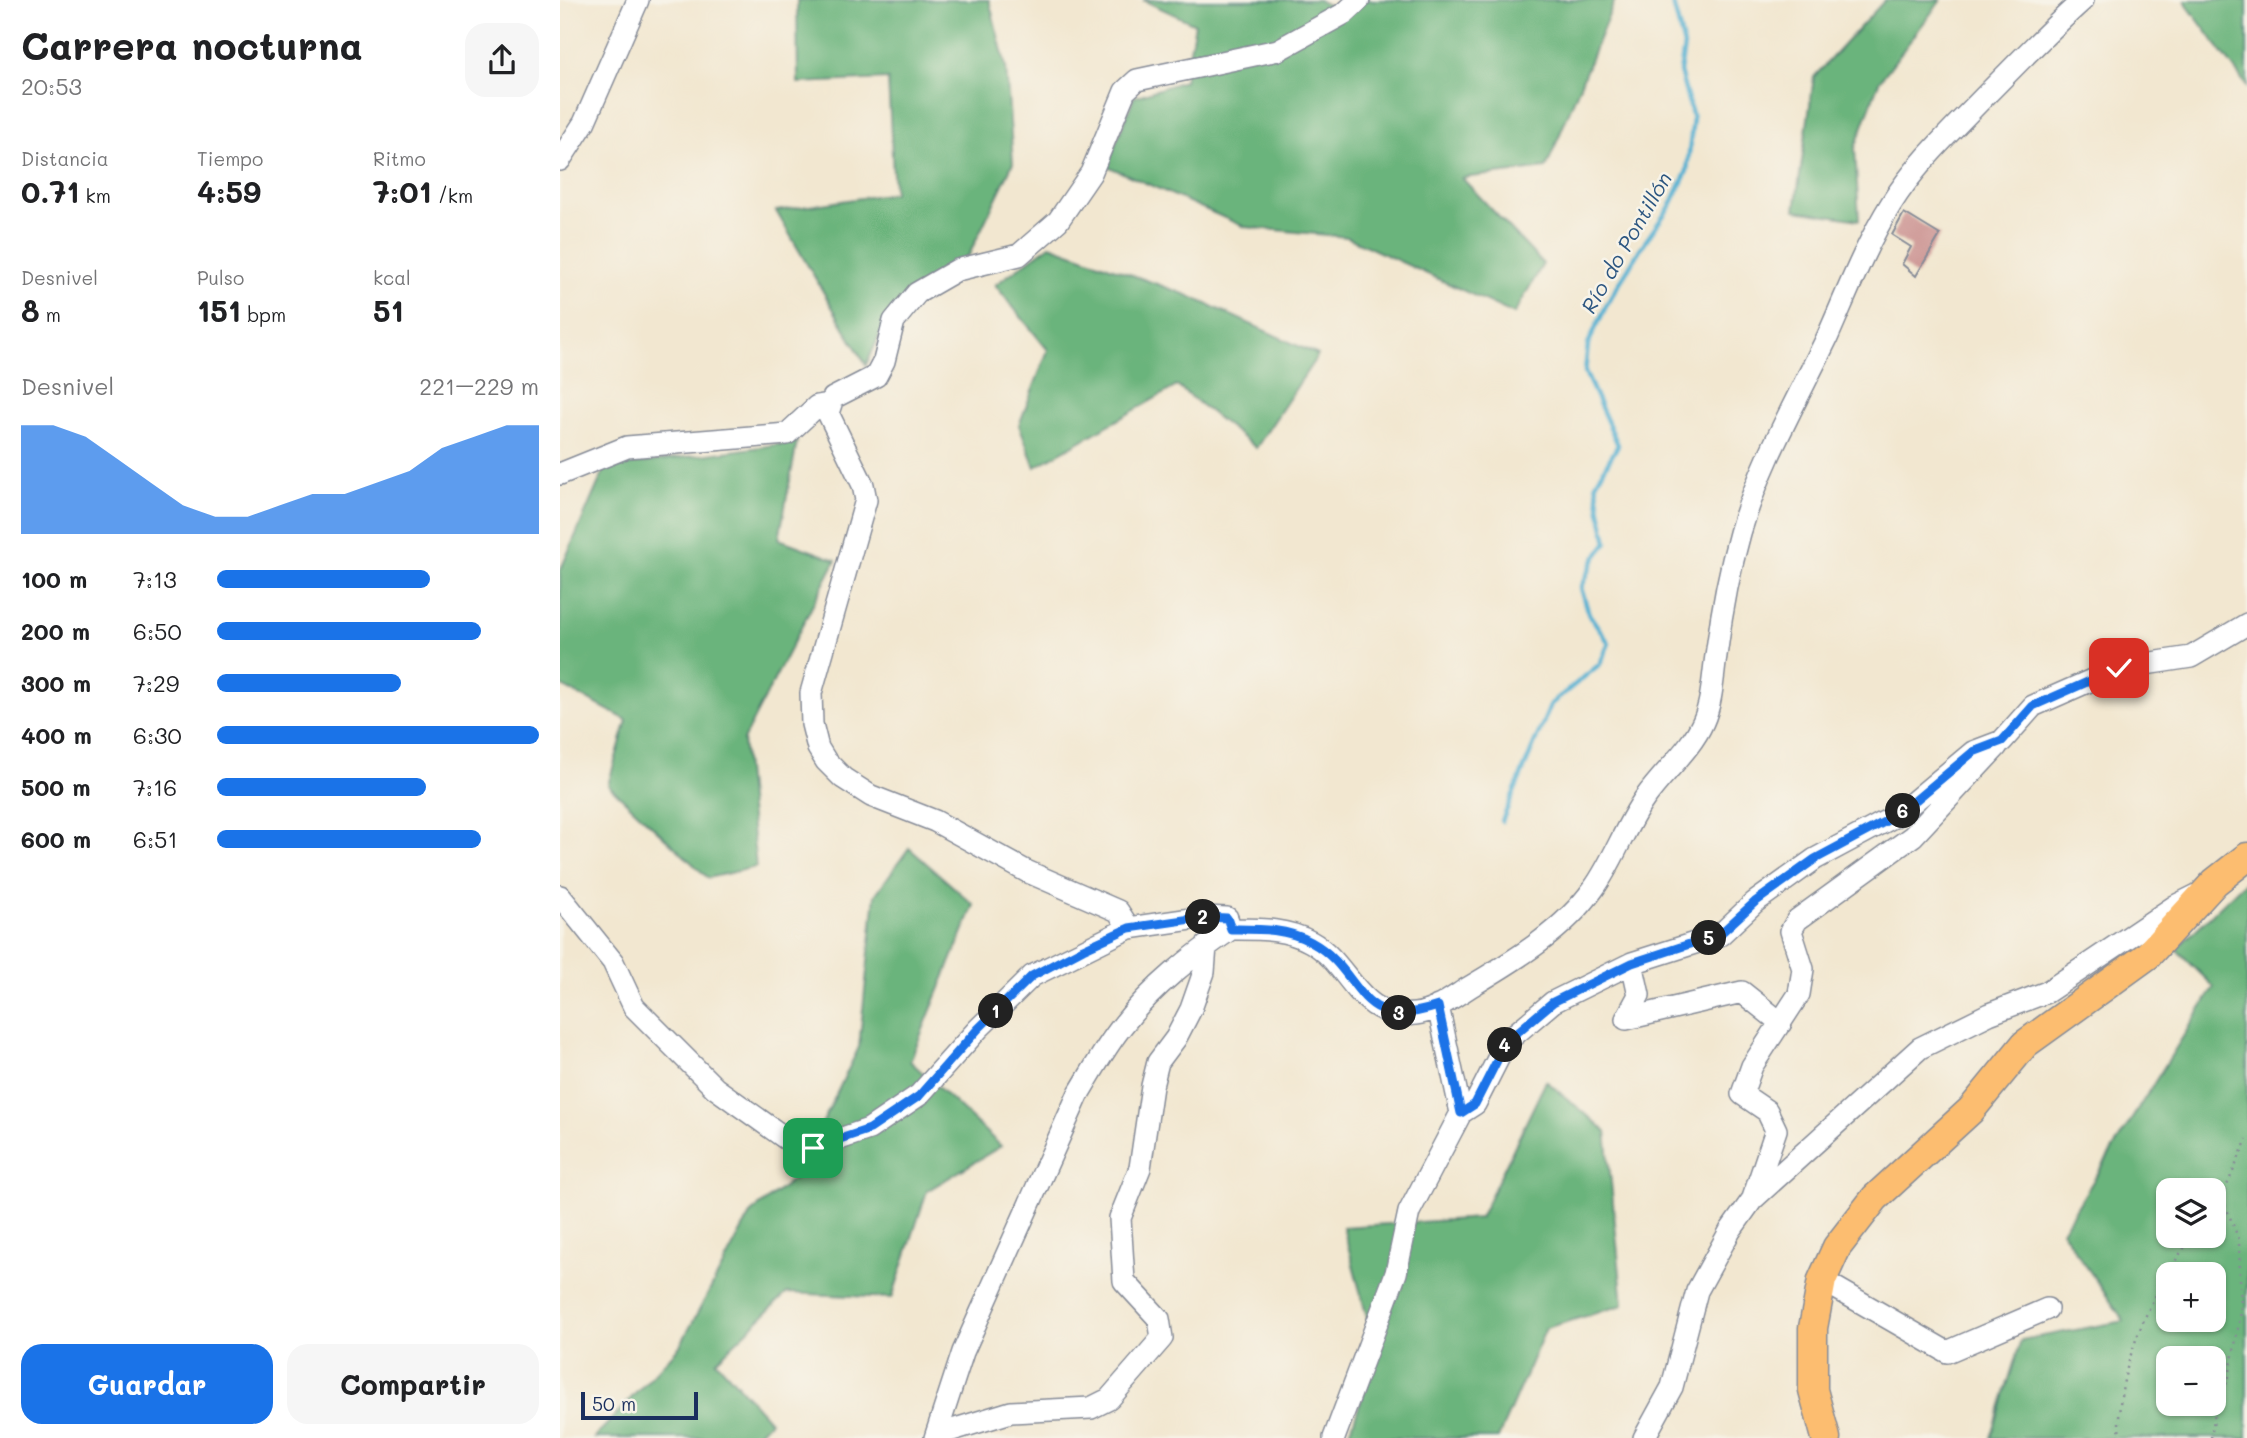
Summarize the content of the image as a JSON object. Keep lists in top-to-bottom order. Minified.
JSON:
{"water":["Río do Pontillón"],"scale_bar":"50 m","page":{"heading":["Carrera nocturna","20:53"],"stats":[["Distancia","0.71 km"],["Tiempo","4:59"],["Ritmo","7:01 /km"],["Desnivel","8 m"],["Pulso","151 bpm"],["kcal","51"]],"chart":["Desnivel","221–229 m"],"list":[{"name":"100 m","note":"7:13"},{"name":"200 m","note":"6:50"},{"name":"300 m","note":"7:29"},{"name":"400 m","note":"6:30"},{"name":"500 m","note":"7:16"},{"name":"600 m","note":"6:51"}],"pins":["6","2","5","1","3","4"],"map_buttons":["+","−"],"buttons":["Guardar","Compartir"],"scale":"50 m"}}
